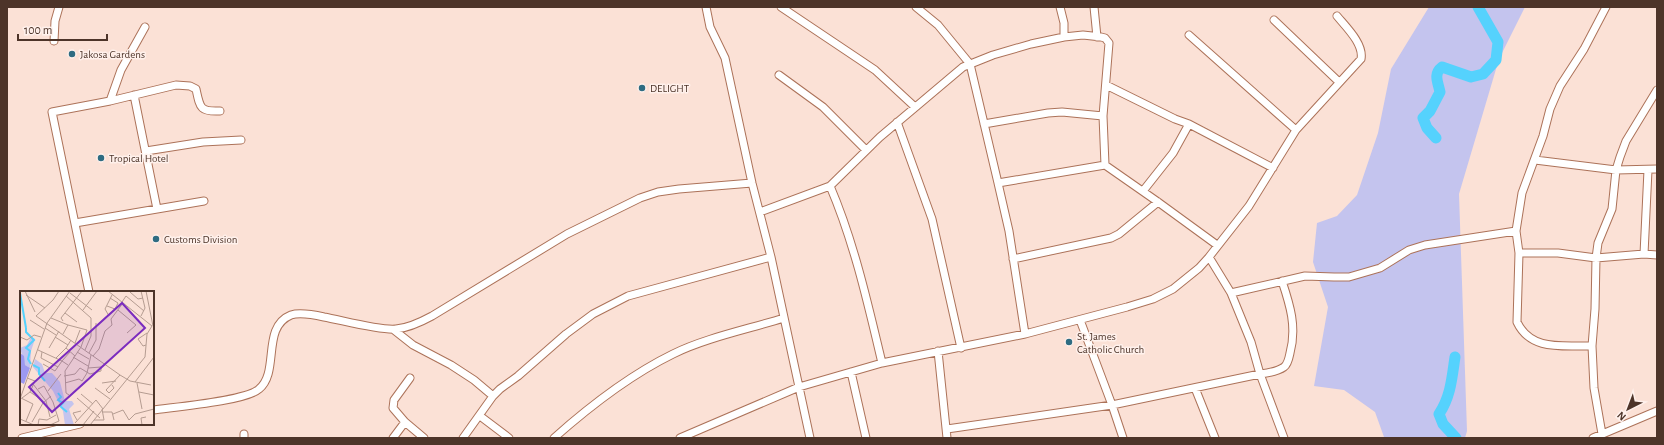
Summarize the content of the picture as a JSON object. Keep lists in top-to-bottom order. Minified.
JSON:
{"places":["Jakosa Gardens","DELIGHT","Tropical Hotel","Customs Division","St. James Catholic Church"],"scale_bar":"100 m","north":"bottom left"}
